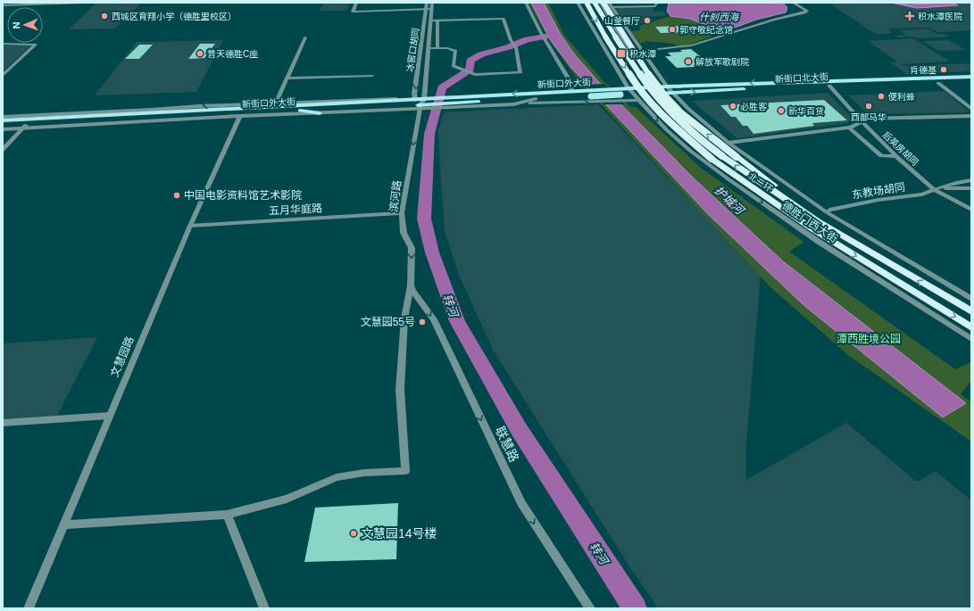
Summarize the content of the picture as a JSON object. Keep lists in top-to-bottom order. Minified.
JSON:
{"streets":{"highway":["北二环"],"main road":["新街口北大街","新街口外大街"],"street":["冰窖口胡同","后英房胡同","东教场胡同","滨河路","五月华庭路","德胜门西大街","文慧园路","联慧路"]},"crossings":[["冰窖口胡同","新街口外大街"],["新街口北大街","新街口外大街"],["新街口北大街","后英房胡同"],["新街口北大街","德胜门西大街"],["新街口外大街","滨河路"],["新街口外大街","德胜门西大街"],["新街口外大街","文慧园路"],["后英房胡同","东教场胡同"],["东教场胡同","德胜门西大街"],["滨河路","五月华庭路"],["滨河路","联慧路"],["五月华庭路","文慧园路"]],"one_way":["联慧路"],"water":["什刹西海","护城河","转河"],"parks":["潭西胜境公园"],"places":{"other":["西城区育翔小学（德胜里校区）","山釜餐厅","郭守敬纪念馆","普天德胜C座","解放军歌剧院","肯德基","便利蜂","必胜客","西部马华","新华百货","中国电影资料馆艺术影院","文慧园55号","文慧园14号楼"],"health":["积水潭医院"],"transit":["积水潭"]},"north":"left"}
